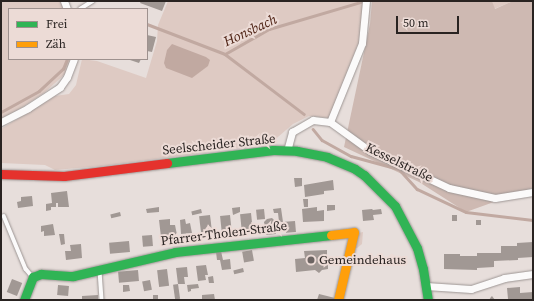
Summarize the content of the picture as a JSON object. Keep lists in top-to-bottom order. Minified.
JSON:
{"streets":{"street":["Seelscheider Straße","Kesselstraße","Pfarrer-Tholen-Straße"]},"water":["Honsbach"],"places":["Gemeindehaus"],"legend":["Frei","Zäh"],"scale_bar":"50 m"}
